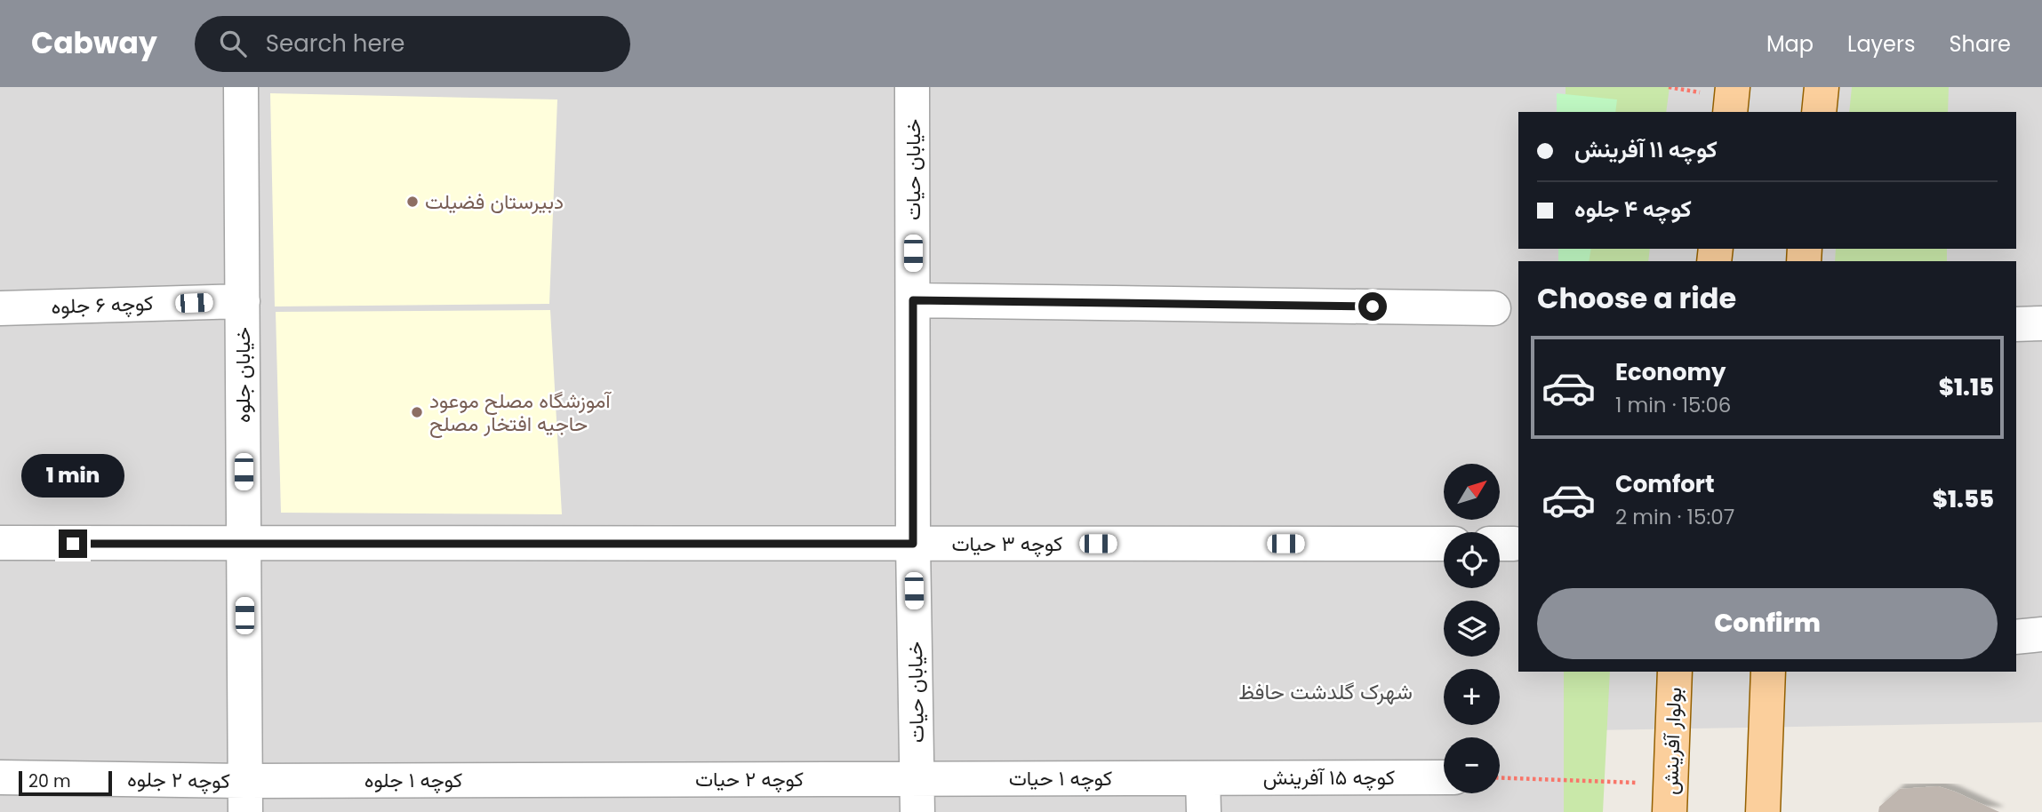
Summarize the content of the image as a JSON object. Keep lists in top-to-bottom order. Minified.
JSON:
{"streets":{"main road":["بولوار آفرینش"],"street":["خیابان حیات","کوچه ۶ جلوه","خیابان جلوه","کوچه ۳ حیات","کوچه ۱۵ آفرینش","کوچه ۱ حیات","کوچه ۲ حیات","کوچه ۲ جلوه","کوچه ۱ جلوه"]},"crossings":[["خیابان حیات","کوچه ۳ حیات"],["خیابان حیات","کوچه ۱ حیات"],["خیابان حیات","کوچه ۲ حیات"],["کوچه ۶ جلوه","خیابان جلوه"],["خیابان جلوه","کوچه ۳ حیات"],["خیابان جلوه","کوچه ۲ جلوه"],["خیابان جلوه","کوچه ۱ جلوه"],["کوچه ۱۵ آفرینش","کوچه ۱ حیات"],["کوچه ۱ حیات","کوچه ۲ حیات"],["کوچه ۲ حیات","کوچه ۱ جلوه"],["کوچه ۲ جلوه","کوچه ۱ جلوه"]],"districts":["شهرک گلدشت حافظ"],"places":["دبیرستان فضیلت","آموزشگاه مصلح موعود حاجیه افتخار مصلح"],"scale_bar":"20 m","north":"top right","page":{"header":"Cabway","search":"Search here","nav":["Map","Layers","Share"],"banner":["کوچه ۱۱ آفرینش","کوچه ۴ جلوه"],"heading":"Choose a ride","list":[{"name":"Economy","note":"1 min · 15:06","value":"$1.15"},{"name":"Comfort","note":"2 min · 15:07","value":"$1.55"}],"bubble":"1 min","map_buttons":["+","−"],"buttons":"Confirm","scale":"20 m"}}
